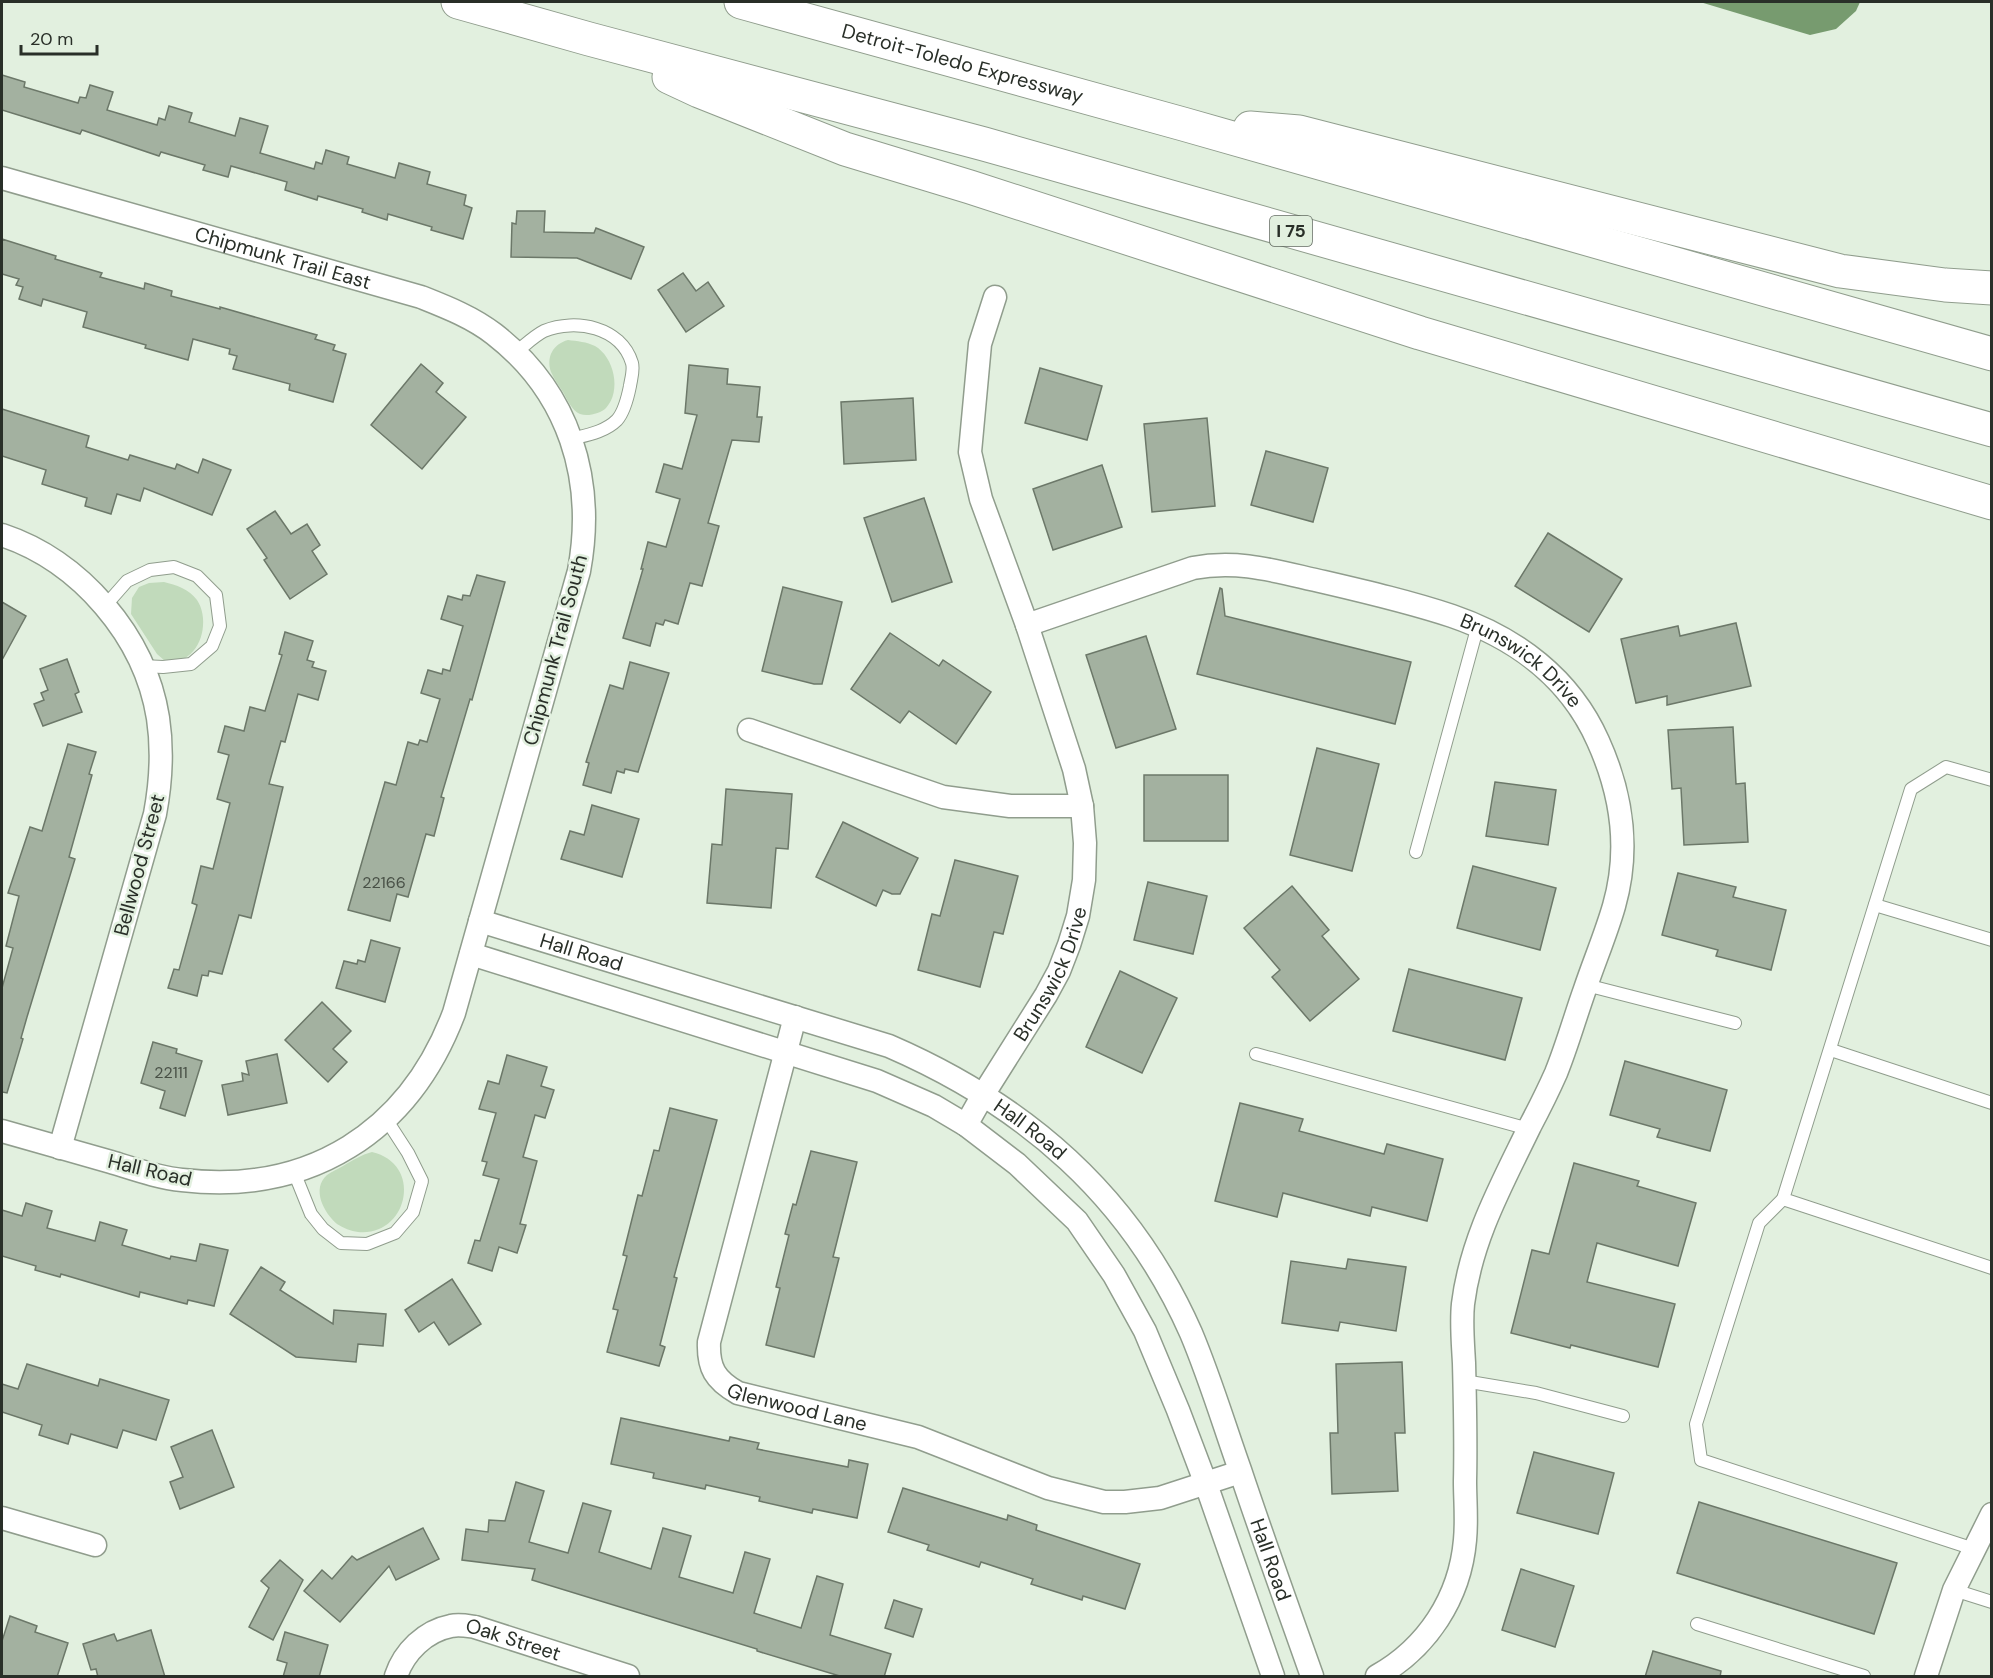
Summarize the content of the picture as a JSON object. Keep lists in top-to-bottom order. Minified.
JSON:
{"streets":{"highway":["Detroit-Toledo Expressway","I 75"],"street":["Chipmunk Trail East","Chipmunk Trail South","Brunswick Drive","Bellwood Street","Hall Road","Glenwood Lane","Oak Street"]},"crossings":[["Chipmunk Trail East","Chipmunk Trail South"],["Chipmunk Trail South","Hall Road"],["Brunswick Drive","Hall Road"],["Bellwood Street","Hall Road"],["Hall Road","Glenwood Lane"]],"house_numbers":["22166","22111"],"scale_bar":"20 m"}
